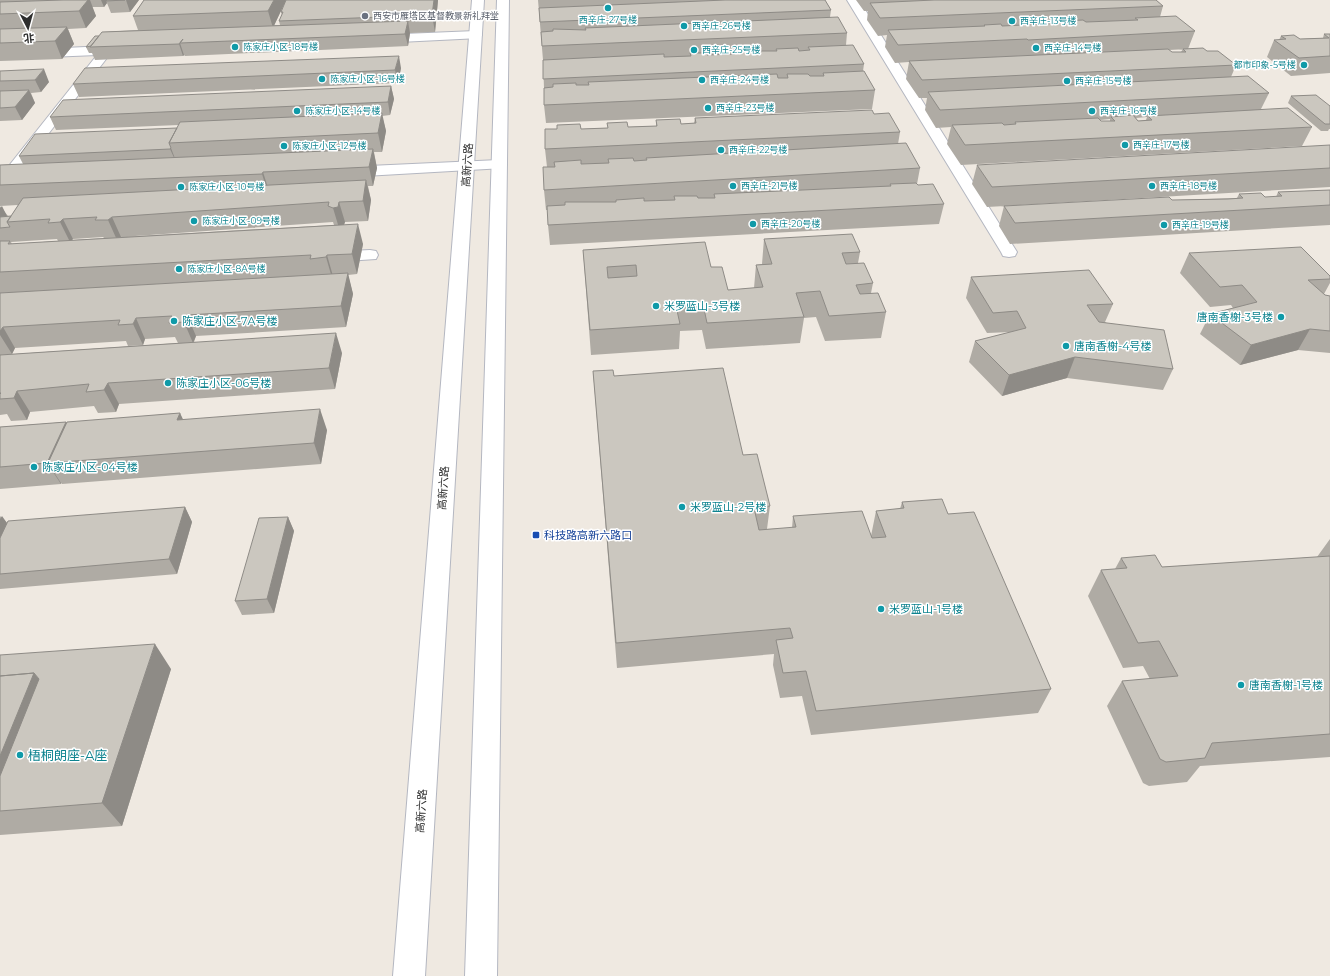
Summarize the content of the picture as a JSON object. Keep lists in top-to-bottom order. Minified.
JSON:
{"streets":{"street":["高新六路"]},"places":{"other":["西辛庄-27号楼","西安市雁塔区基督教景新礼拜堂","西辛庄-13号楼","西辛庄-26号楼","陈家庄小区-18号楼","西辛庄-14号楼","西辛庄-25号楼","都市印象-5号楼","陈家庄小区-16号楼","西辛庄-24号楼","西辛庄-15号楼","西辛庄-23号楼","陈家庄小区-14号楼","西辛庄-16号楼","西辛庄-17号楼","陈家庄小区-12号楼","西辛庄-22号楼","西辛庄-21号楼","西辛庄-18号楼","陈家庄小区-10号楼","陈家庄小区-09号楼","西辛庄-20号楼","西辛庄-19号楼","陈家庄小区-8A号楼","米罗蓝山-3号楼","唐南香榭-3号楼","陈家庄小区-7A号楼","唐南香榭-4号楼","陈家庄小区-06号楼","陈家庄小区-04号楼","米罗蓝山-2号楼","米罗蓝山-1号楼","唐南香榭-1号楼","梧桐朗座-A座"],"transit":["科技路高新六路口"]},"north":"bottom"}
